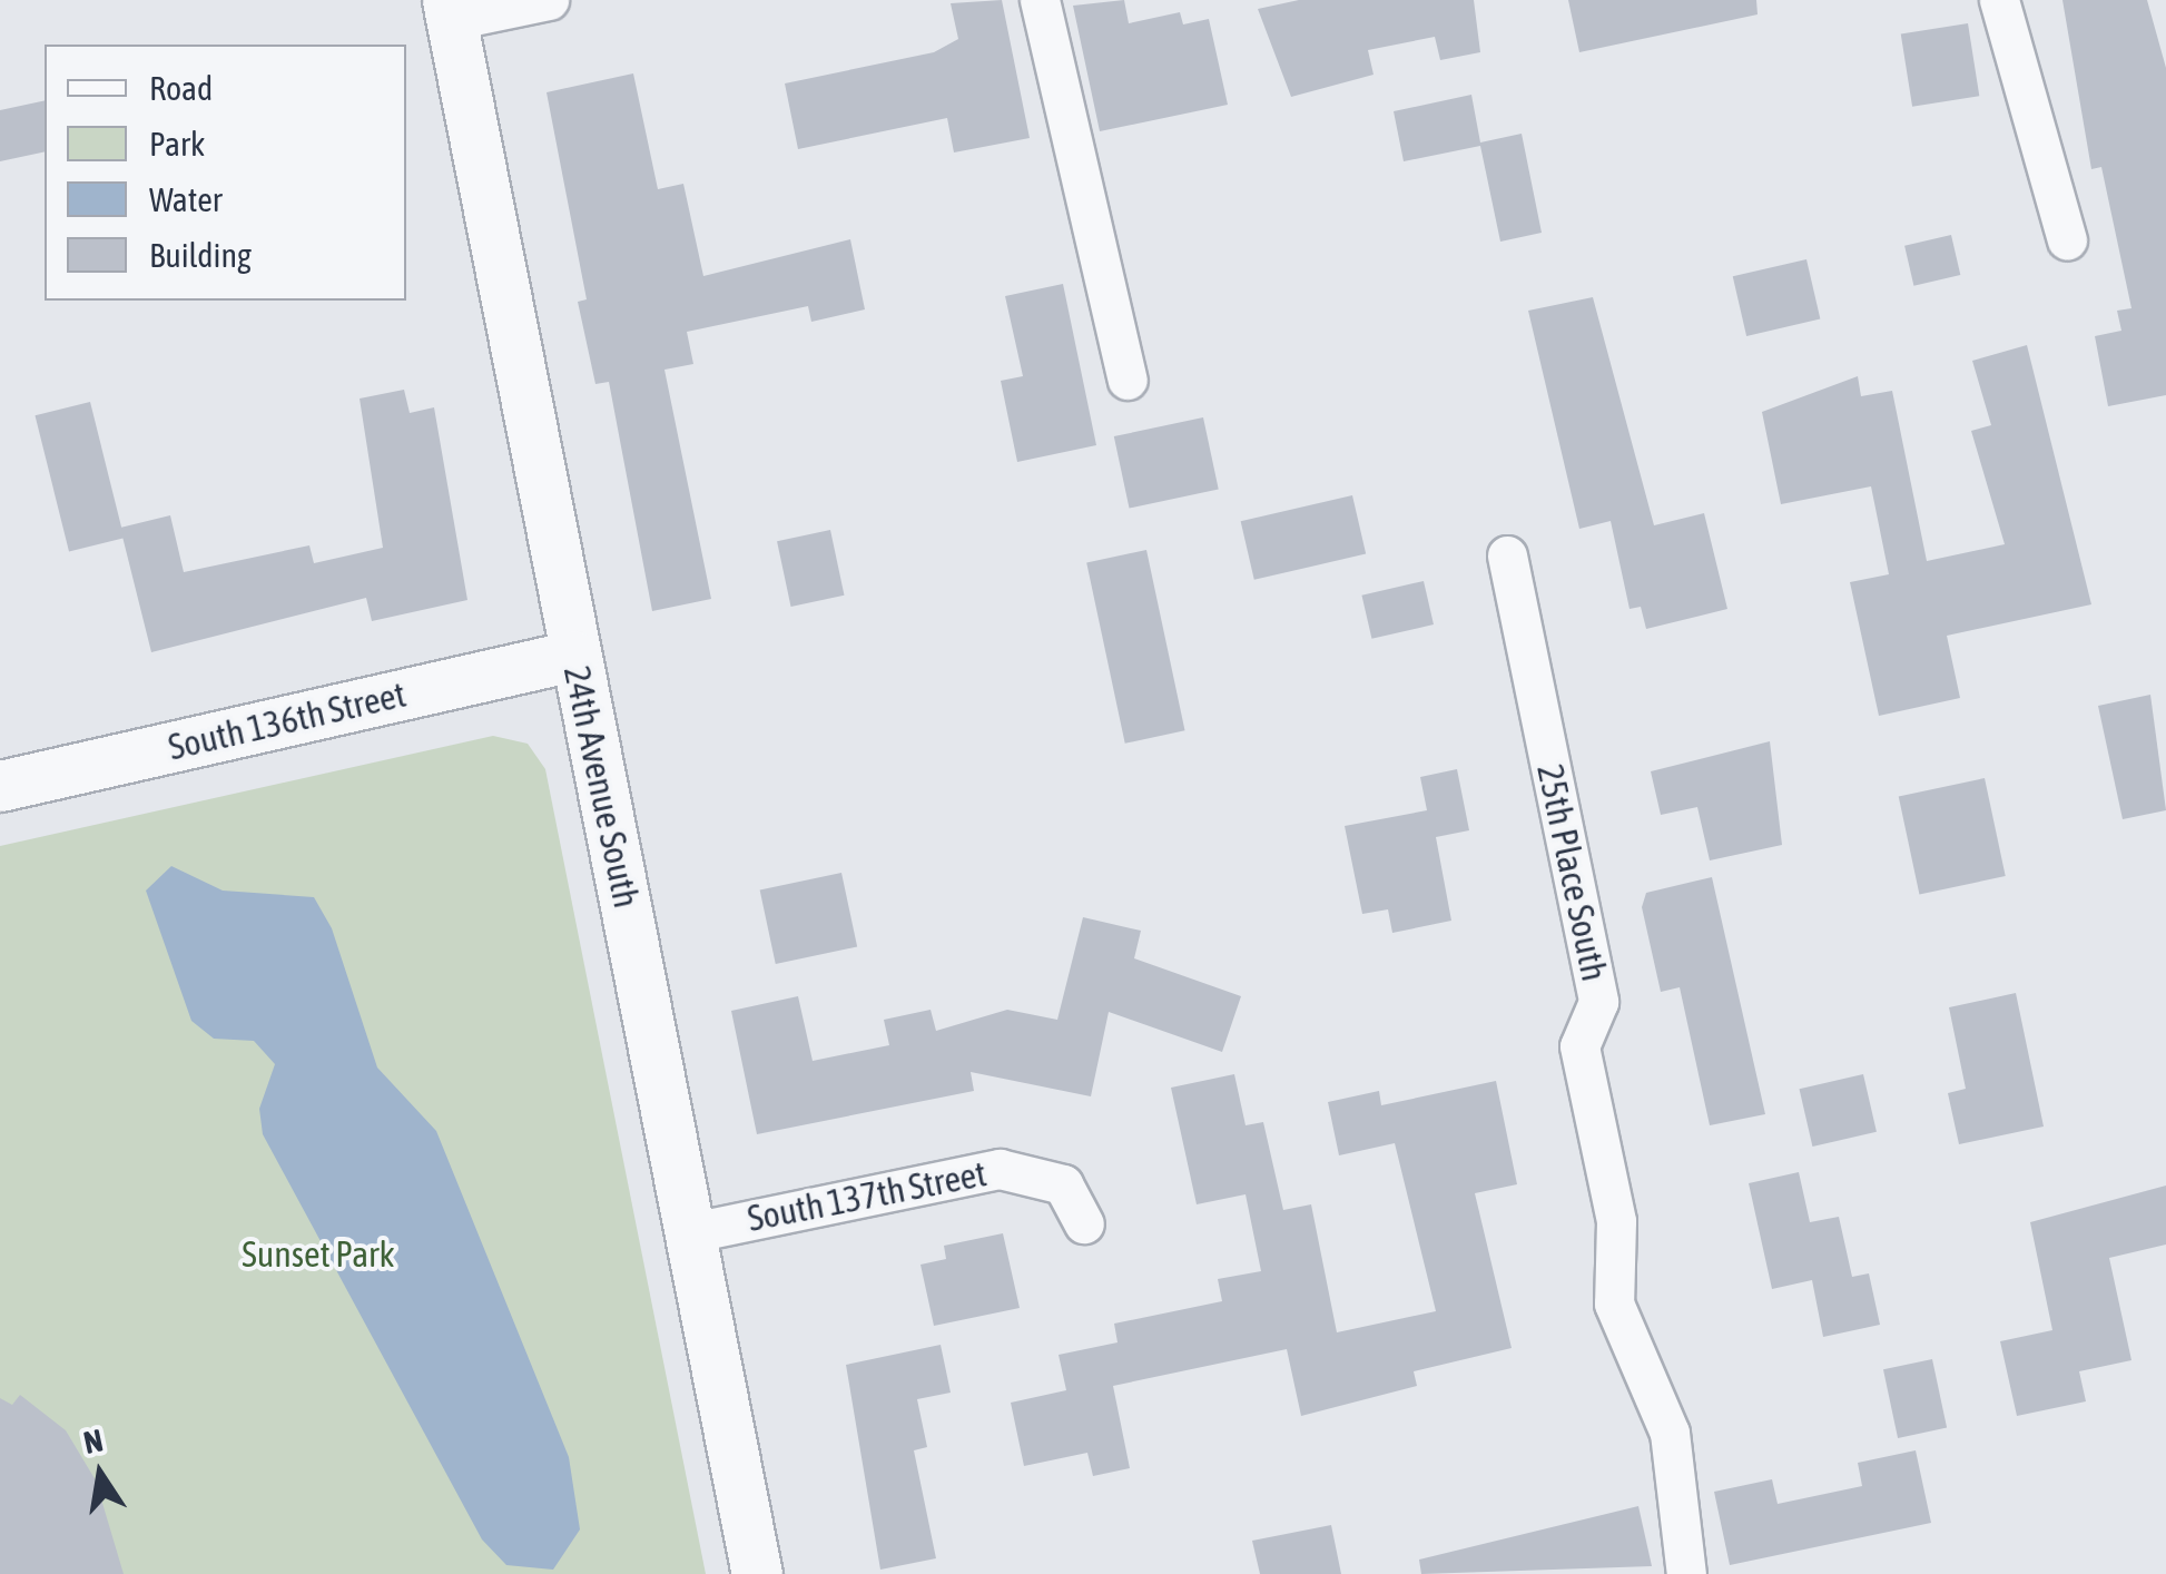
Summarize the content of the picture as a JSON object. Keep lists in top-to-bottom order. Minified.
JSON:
{"streets":{"street":["South 136th Street","24th Avenue South","25th Place South","South 137th Street"]},"crossings":[["South 136th Street","24th Avenue South"],["24th Avenue South","South 137th Street"]],"parks":["Sunset Park"],"legend":["Road","Park","Water","Building"],"north":"top"}
